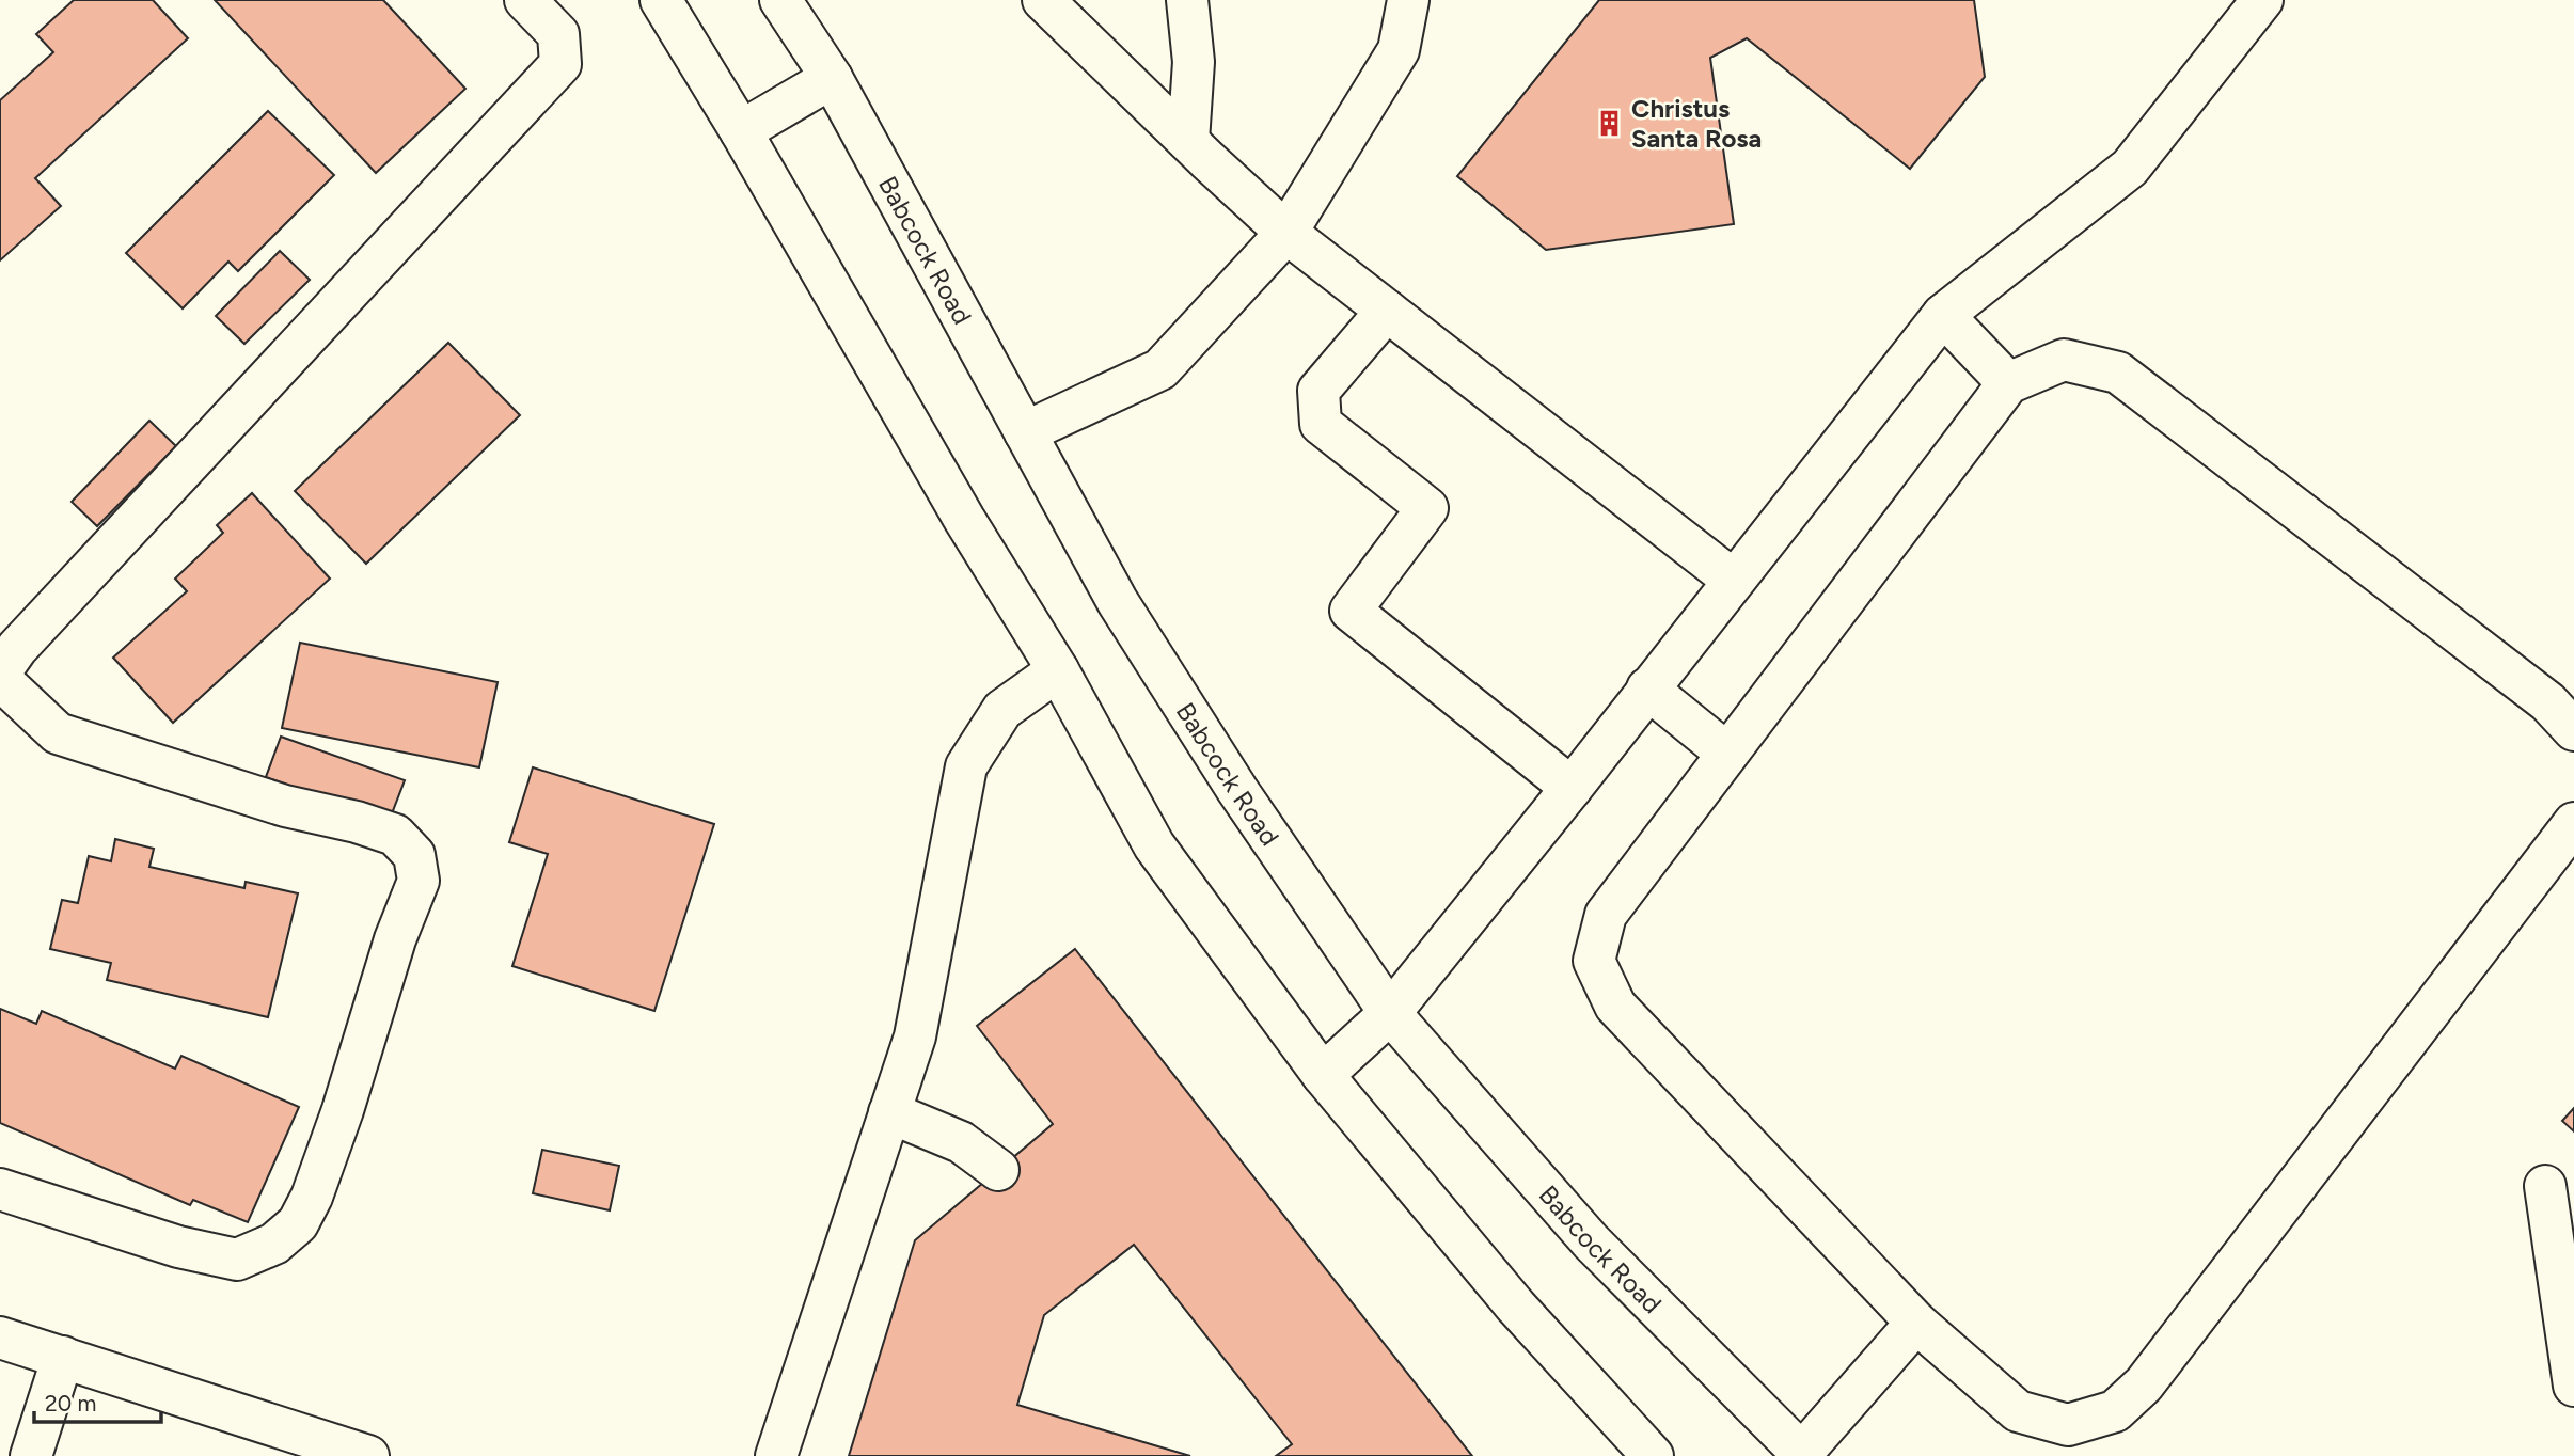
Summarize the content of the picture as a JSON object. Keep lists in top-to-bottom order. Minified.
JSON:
{"streets":{"main road":["Babcock Road"]},"places":{"building":["Christus Santa Rosa"]},"scale_bar":"20 m"}
